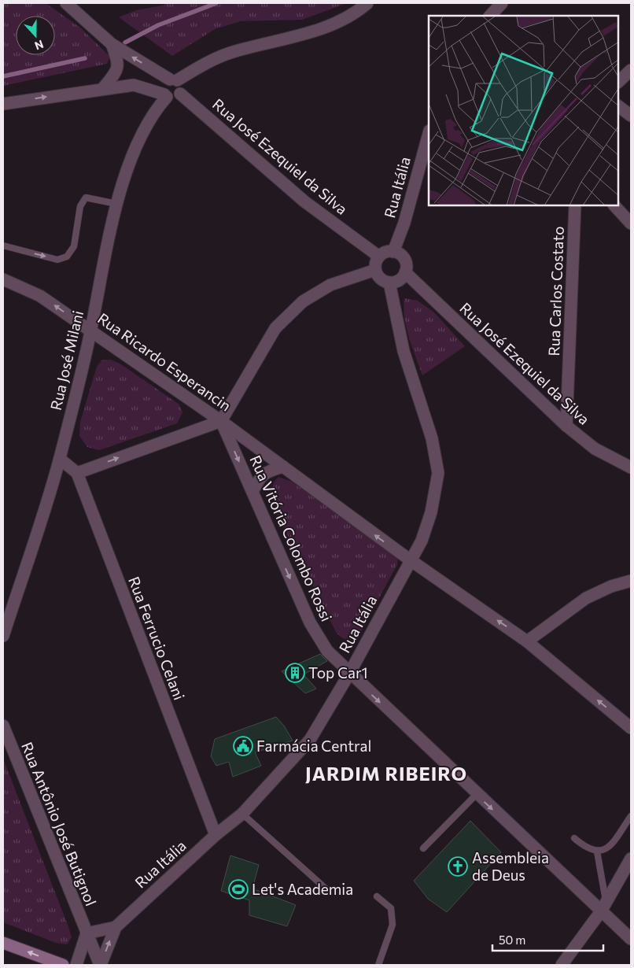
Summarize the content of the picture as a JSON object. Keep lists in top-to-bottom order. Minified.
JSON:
{"streets":{"street":["Rua José Ezequiel da Silva","Rua Itália","Rua Carlos Costato","Rua José Milani","Rua Ricardo Esperancin","Rua Vitória Colombo Rossi","Rua Ferrucio Celani","Rua Antônio José Butignol"]},"crossings":[["Rua José Ezequiel da Silva","Rua Itália"],["Rua José Ezequiel da Silva","Rua Carlos Costato"],["Rua José Ezequiel da Silva","Rua José Milani"],["Rua Itália","Rua Ricardo Esperancin"],["Rua Itália","Rua Vitória Colombo Rossi"],["Rua Itália","Rua Ferrucio Celani"],["Rua José Milani","Rua Ricardo Esperancin"],["Rua Ricardo Esperancin","Rua Vitória Colombo Rossi"]],"one_way":["Rua Ricardo Esperancin","Rua Vitória Colombo Rossi"],"districts":["JARDIM RIBEIRO"],"places":{"building":["Top Car1"],"public building":["Farmácia Central"],"church":["Assembleia de Deus"],"sports":["Let's Academia"]},"scale_bar":"50 m","north":"bottom"}
